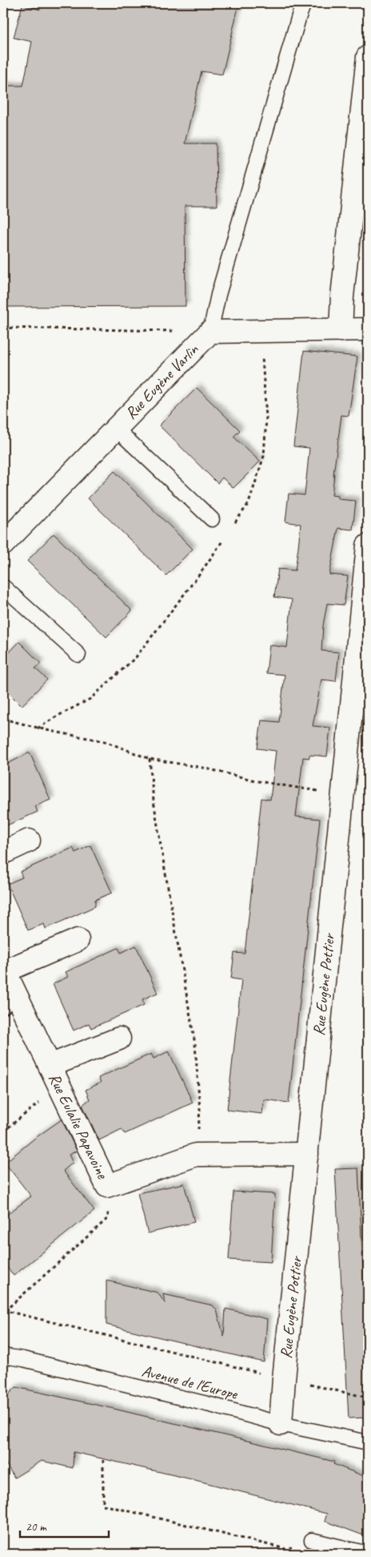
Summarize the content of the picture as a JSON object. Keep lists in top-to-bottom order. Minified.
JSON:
{"streets":{"street":["Rue Eugène Varlin","Rue Eugène Pottier","Rue Eulalie Papavoine"],"lane":["Avenue de l'Europe"]},"crossings":[["Rue Eugène Pottier","Avenue de l'Europe"]],"scale_bar":"20 m"}
